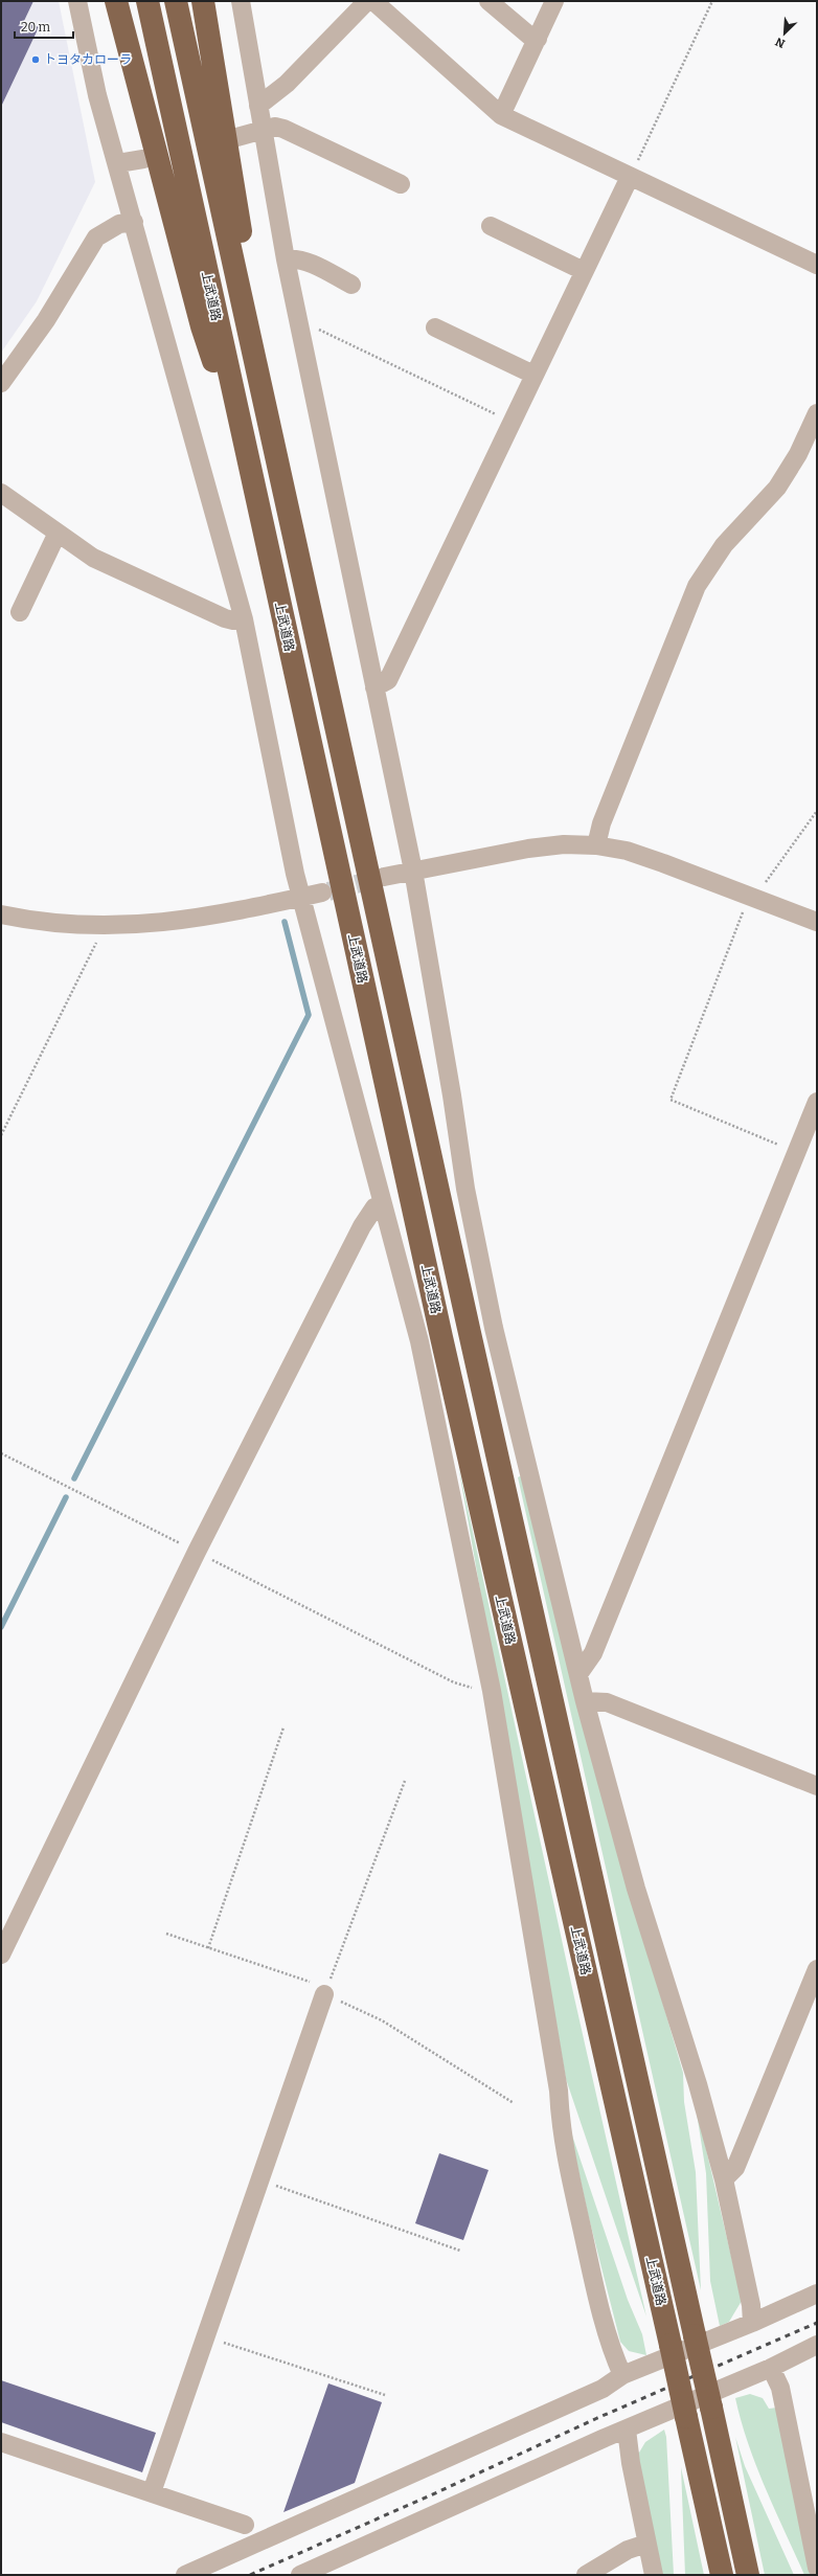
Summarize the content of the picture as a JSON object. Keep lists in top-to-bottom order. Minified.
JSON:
{"streets":{"highway":["上武道路"]},"places":["トヨタカローラ"],"scale_bar":"20 m","north":"bottom left"}
